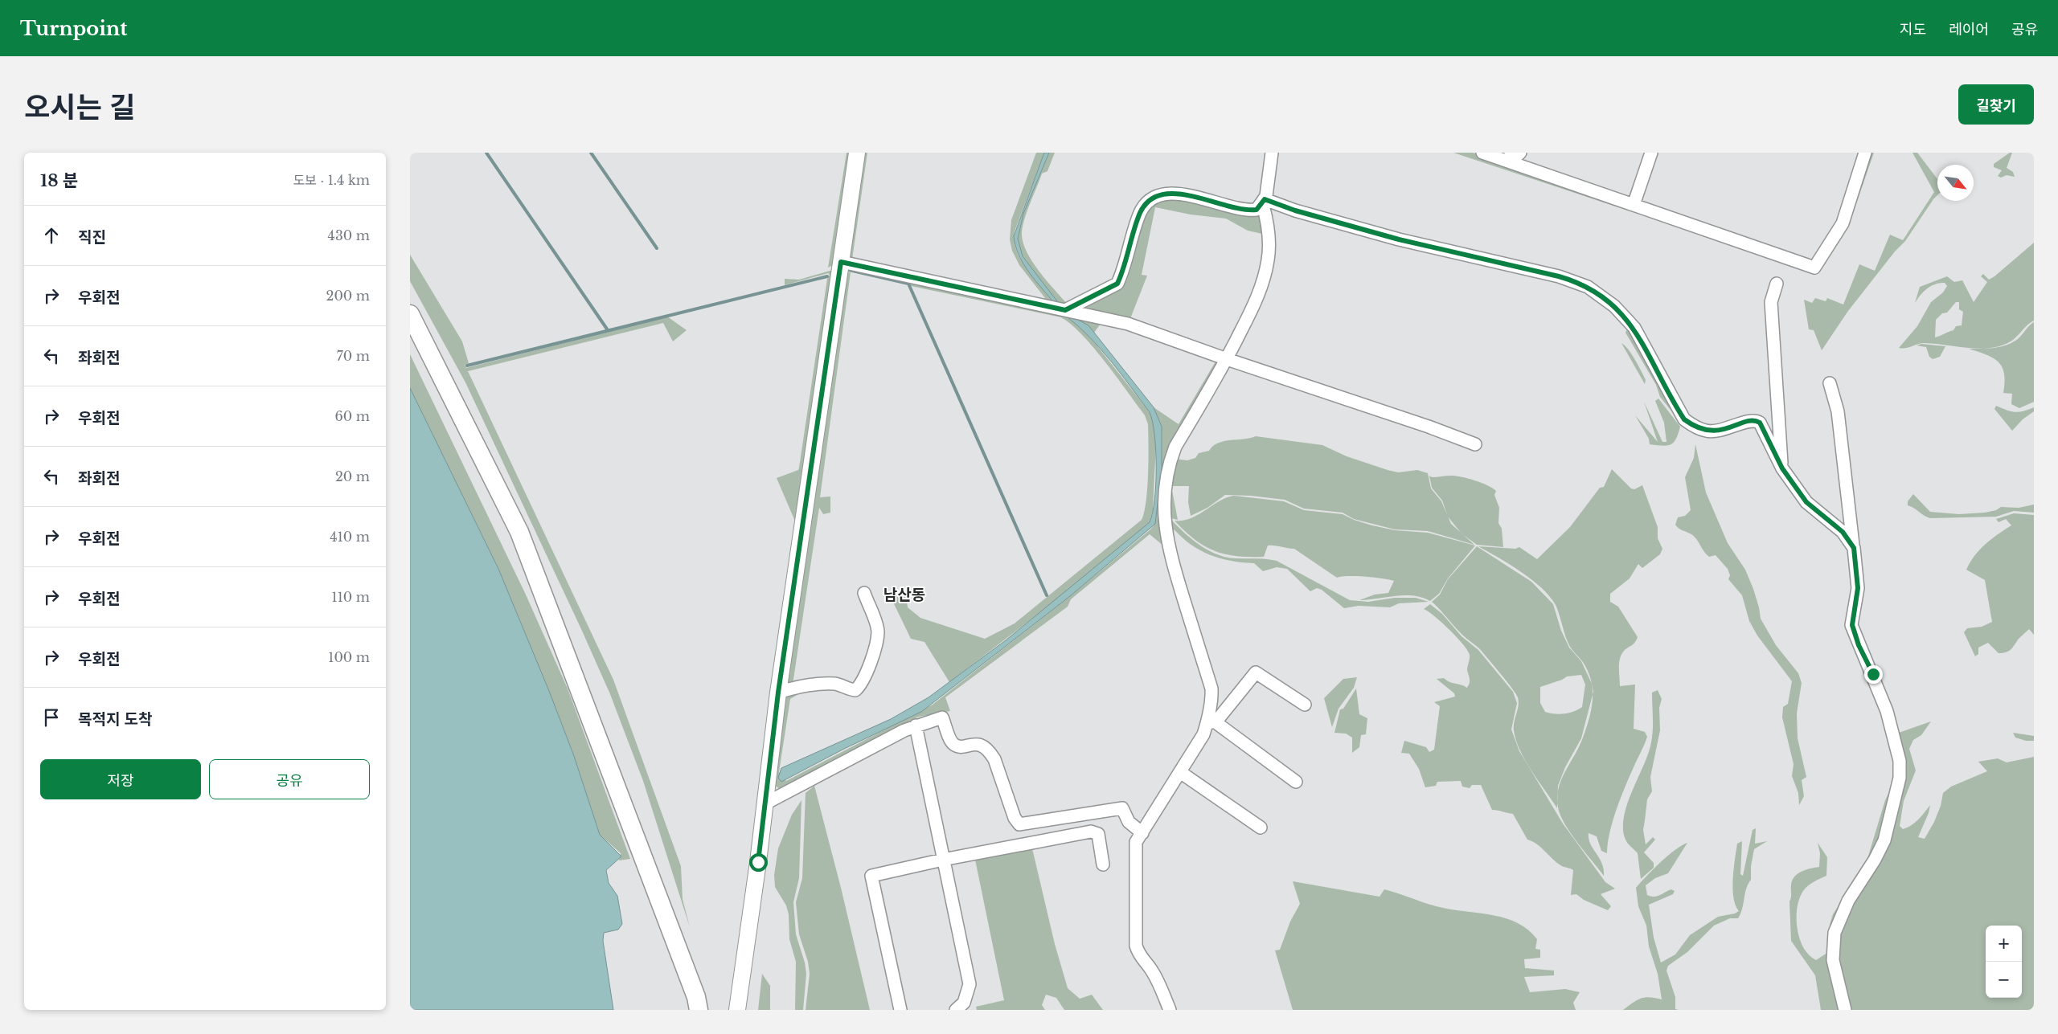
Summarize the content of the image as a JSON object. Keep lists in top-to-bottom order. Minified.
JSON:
{"districts":["남산동"],"north":"bottom right","page":{"header":"Turnpoint","nav":["지도","레이어","공유"],"title":"오시는 길","buttons":["길찾기",["저장","공유"]],"heading":["18 분","도보 · 1.4 km"],"list":[["직진","430 m"],["우회전","200 m"],["좌회전","70 m"],["우회전","60 m"],["좌회전","20 m"],["우회전","410 m"],["우회전","110 m"],["우회전","100 m"],"목적지 도착"],"map_buttons":["+","−"]}}
